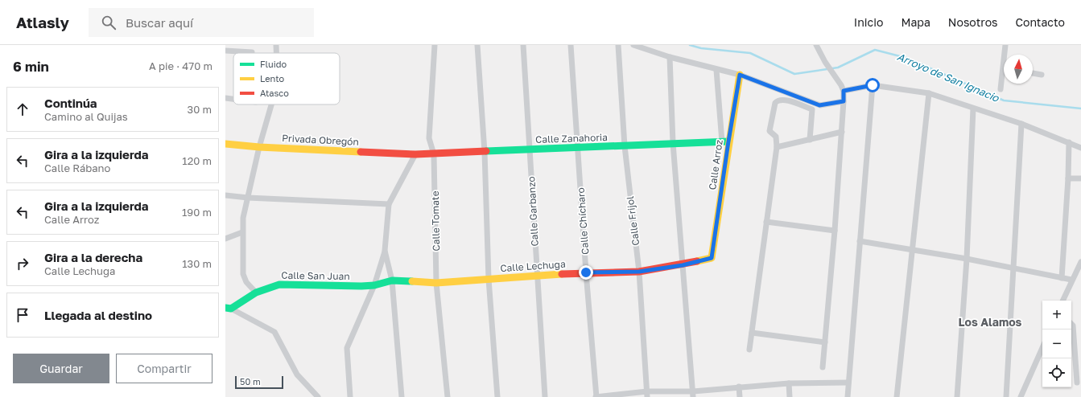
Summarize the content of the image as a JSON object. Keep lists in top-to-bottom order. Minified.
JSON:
{"streets":{"street":["Calle Zanahoria","Privada Obregón","Calle Arroz","Calle Garbanzo","Calle Tomate","Calle Chícharo","Calle Frijol","Calle Lechuga","Calle San Juan"]},"crossings":[["Calle Zanahoria","Privada Obregón"],["Calle Zanahoria","Calle Arroz"],["Calle Zanahoria","Calle Garbanzo"],["Calle Zanahoria","Calle Tomate"],["Calle Zanahoria","Calle Chícharo"],["Calle Zanahoria","Calle Frijol"],["Calle Arroz","Calle Lechuga"],["Calle Garbanzo","Calle Lechuga"],["Calle Tomate","Calle Lechuga"],["Calle Chícharo","Calle Lechuga"],["Calle Frijol","Calle Lechuga"],["Calle Lechuga","Calle San Juan"]],"districts":["Los Alamos"],"water":["Arroyo de San Ignacio"],"legend":["Fluido","Lento","Atasco"],"scale_bar":"50 m","north":"top","page":{"header":"Atlasly","search":"Buscar aquí","nav":["Inicio","Mapa","Nosotros","Contacto"],"heading":["6 min","A pie · 470 m"],"list":[["Continúa","Camino al Quijas","30 m"],["Gira a la izquierda","Calle Rábano","120 m"],["Gira a la izquierda","Calle Arroz","190 m"],["Gira a la derecha","Calle Lechuga","130 m"],"Llegada al destino"],"map_buttons":["+","−"],"buttons":["Guardar","Compartir"],"scale":"50 m"}}
